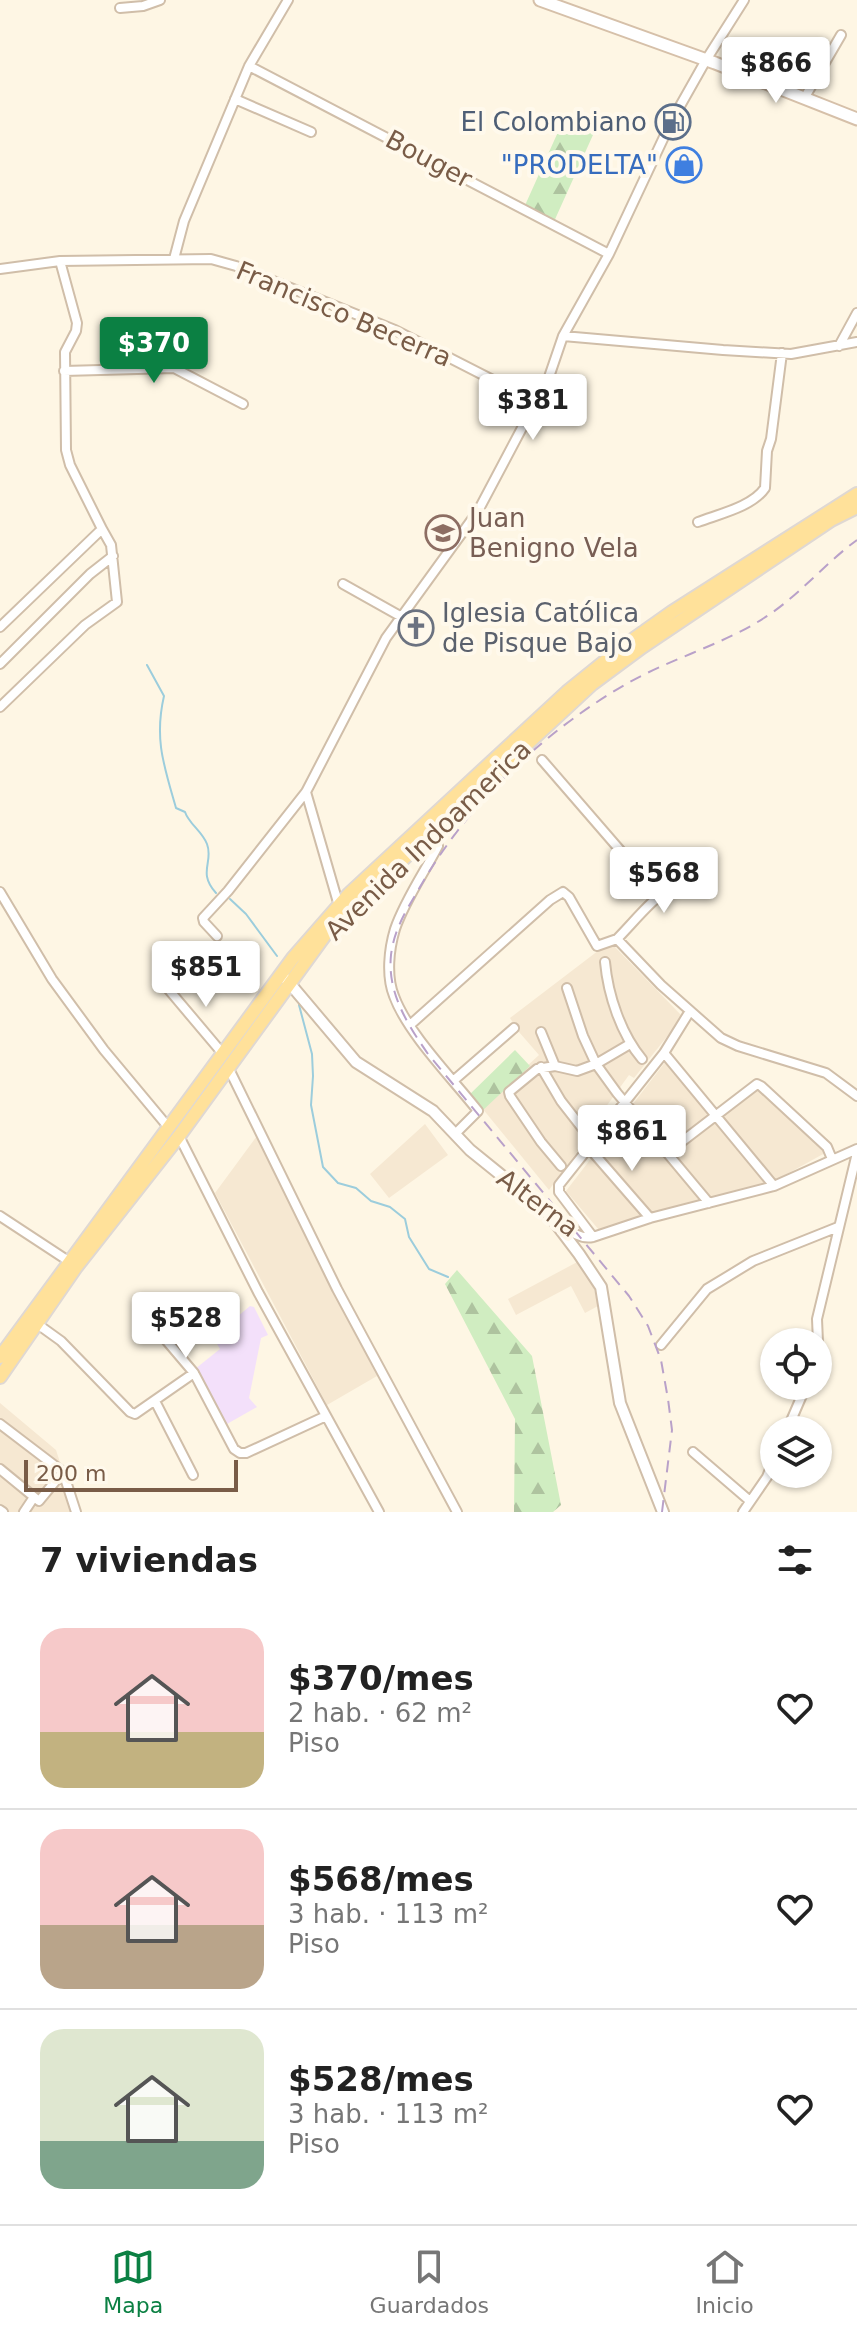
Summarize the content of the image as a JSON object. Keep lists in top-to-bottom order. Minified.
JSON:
{"streets":{"main road":["Avenida Indoamerica"],"street":["Bouger","Francisco Becerra","Alterna"]},"crossings":[["Avenida Indoamerica","Alterna"]],"places":{"fuel station":["El Colombiano"],"shop":["\"PRODELTA\""],"school or university":["Juan Benigno Vela"],"church":["Iglesia Católica de Pisque Bajo"]},"scale_bar":"200 m","page":{"price":["$866","$370","$381","$568","$851","$861","$528"],"scale":"200 m","heading":"7 viviendas","list":[{"name":"$370/mes","note":"2 hab. · 62 m² · Piso"},{"name":"$568/mes","note":"3 hab. · 113 m² · Piso"},{"name":"$528/mes","note":"3 hab. · 113 m² · Piso"}],"tabs":["Mapa","Guardados","Inicio"]}}
